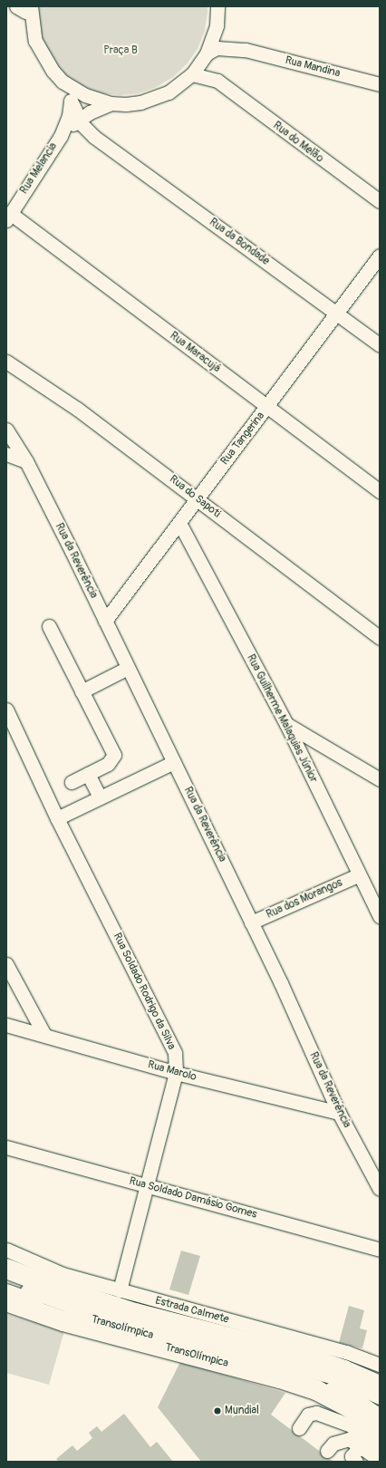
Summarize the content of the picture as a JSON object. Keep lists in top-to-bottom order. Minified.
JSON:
{"streets":{"highway":["TransOlímpica"],"street":["Rua Mandina","Rua do Melão","Rua Melancia","Rua da Bondade","Rua Maracujá","Rua Tangerina","Rua do Sapoti","Rua da Reverência","Rua Guilherme Malaquias Júnior","Rua dos Morangos","Rua Soldado Rodrigo da Silva","Rua Marolo","Rua Soldado Damásio Gomes","Estrada Calmete","Transolímpica"]},"crossings":[["Rua Mandina","Rua do Melão"],["Rua Melancia","Rua da Bondade"],["Rua Melancia","Rua Maracujá"],["Rua da Bondade","Rua Tangerina"],["Rua Maracujá","Rua Tangerina"],["Rua Tangerina","Rua do Sapoti"],["Rua Tangerina","Rua da Reverência"],["Rua Tangerina","Rua Guilherme Malaquias Júnior"],["Rua da Reverência","Rua dos Morangos"],["Rua da Reverência","Rua Marolo"],["Rua Guilherme Malaquias Júnior","Rua dos Morangos"],["Rua Soldado Rodrigo da Silva","Rua Marolo"],["Rua Soldado Rodrigo da Silva","Rua Soldado Damásio Gomes"],["Rua Soldado Rodrigo da Silva","Estrada Calmete"]],"parks":["Praça B"],"places":["Mundial"]}
